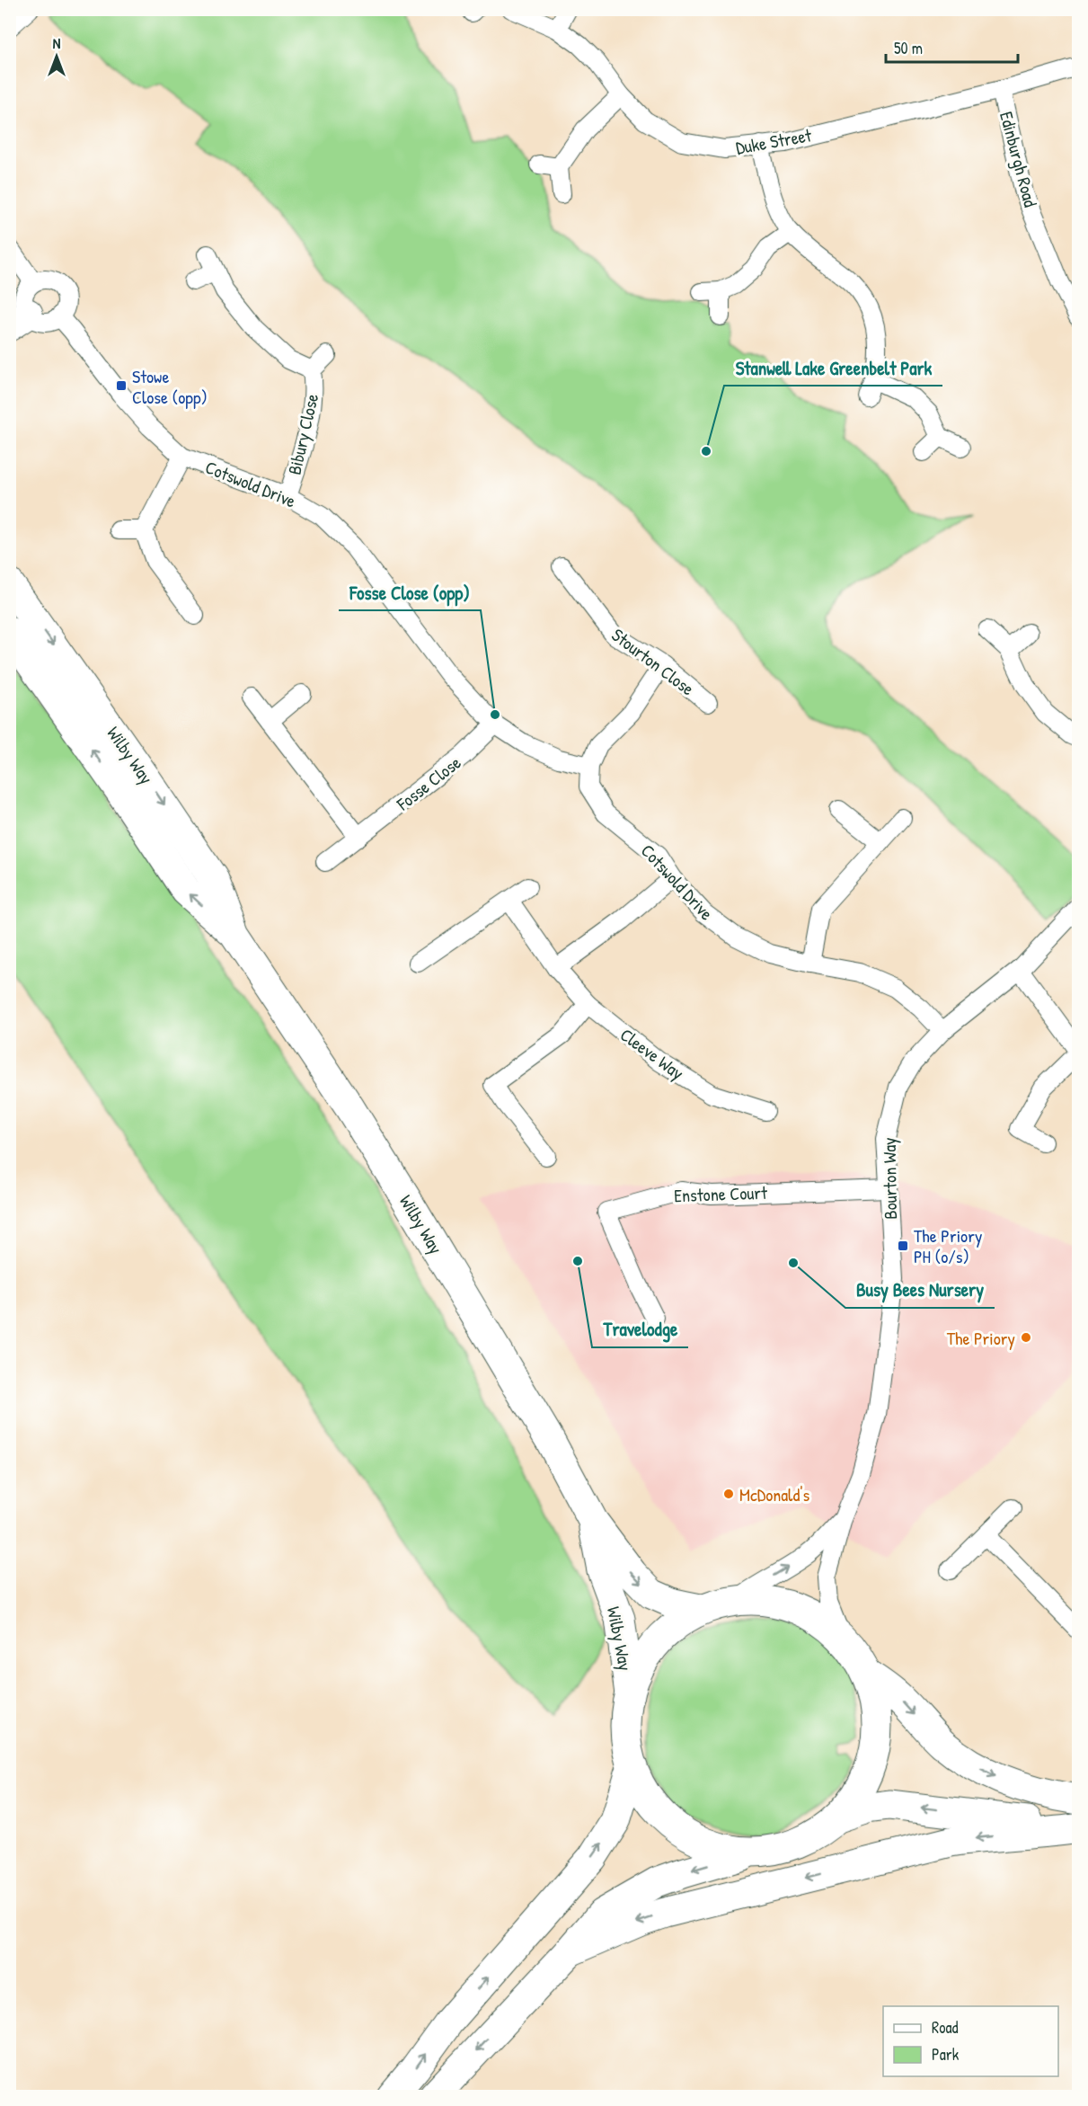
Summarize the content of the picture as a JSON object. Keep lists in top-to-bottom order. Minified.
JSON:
{"streets":{"highway":["Wilby Way"],"street":["Duke Street","Edinburgh Road","Bibury Close","Cotswold Drive","Stourton Close","Fosse Close","Cleeve Way","Bourton Way","Enstone Court"]},"crossings":[["Duke Street","Edinburgh Road"],["Bibury Close","Cotswold Drive"],["Cotswold Drive","Fosse Close"],["Cotswold Drive","Bourton Way"],["Bourton Way","Enstone Court"]],"places":{"transit":["Stowe Close (opp)","The Priory PH (o/s)"],"other":["Stanwell Lake Greenbelt Park","Fosse Close (opp)","Travelodge","Busy Bees Nursery","The Priory","McDonald's"]},"legend":["Road","Park"],"scale_bar":"50 m","north":"top"}
